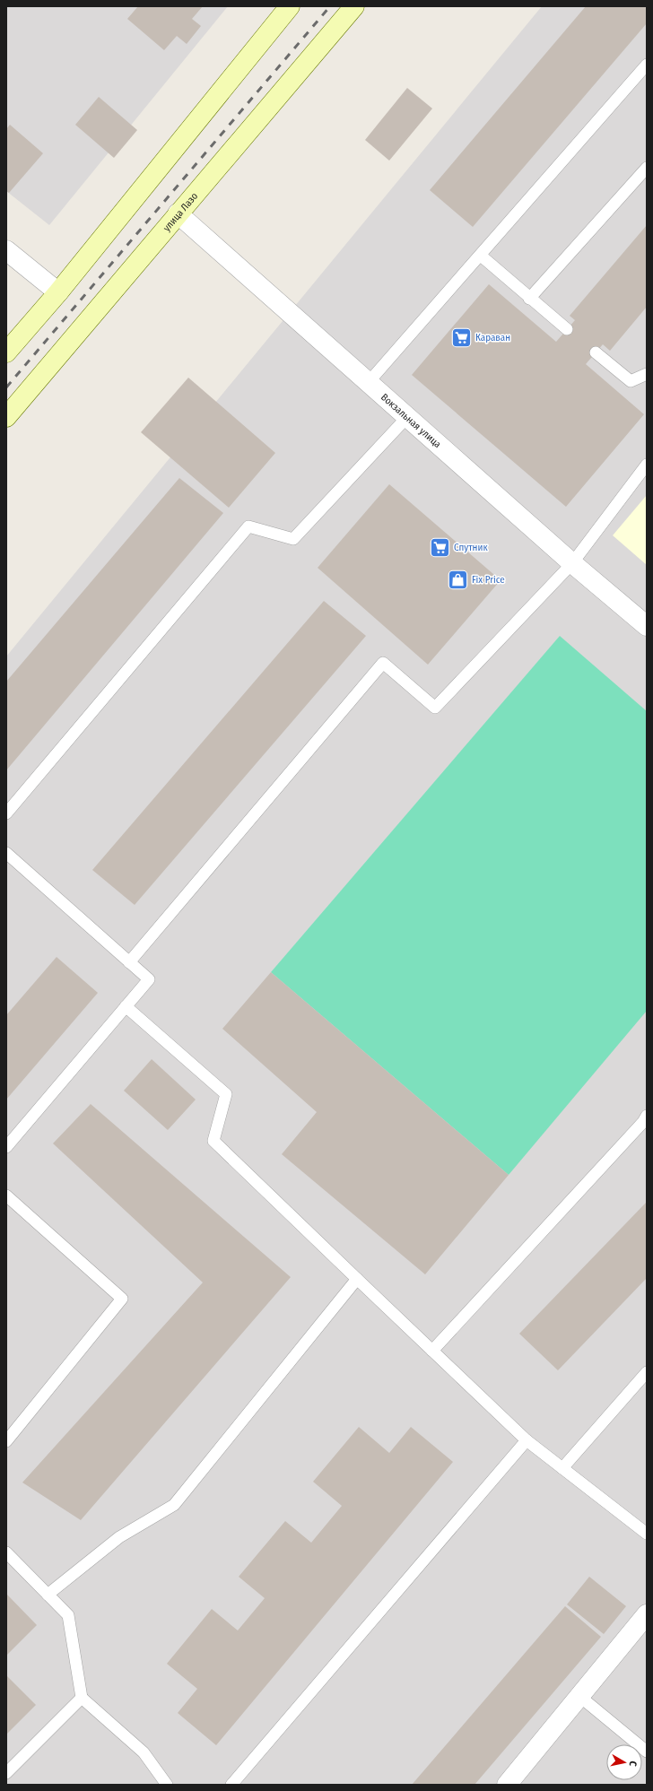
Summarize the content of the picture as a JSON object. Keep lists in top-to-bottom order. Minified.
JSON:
{"streets":{"main road":["улица Лазо"],"street":["Вокзальная улица"]},"crossings":[["улица Лазо","Вокзальная улица"]],"places":{"supermarket":["Караван","Спутник"],"shop":["Fix Price"]},"north":"right"}
